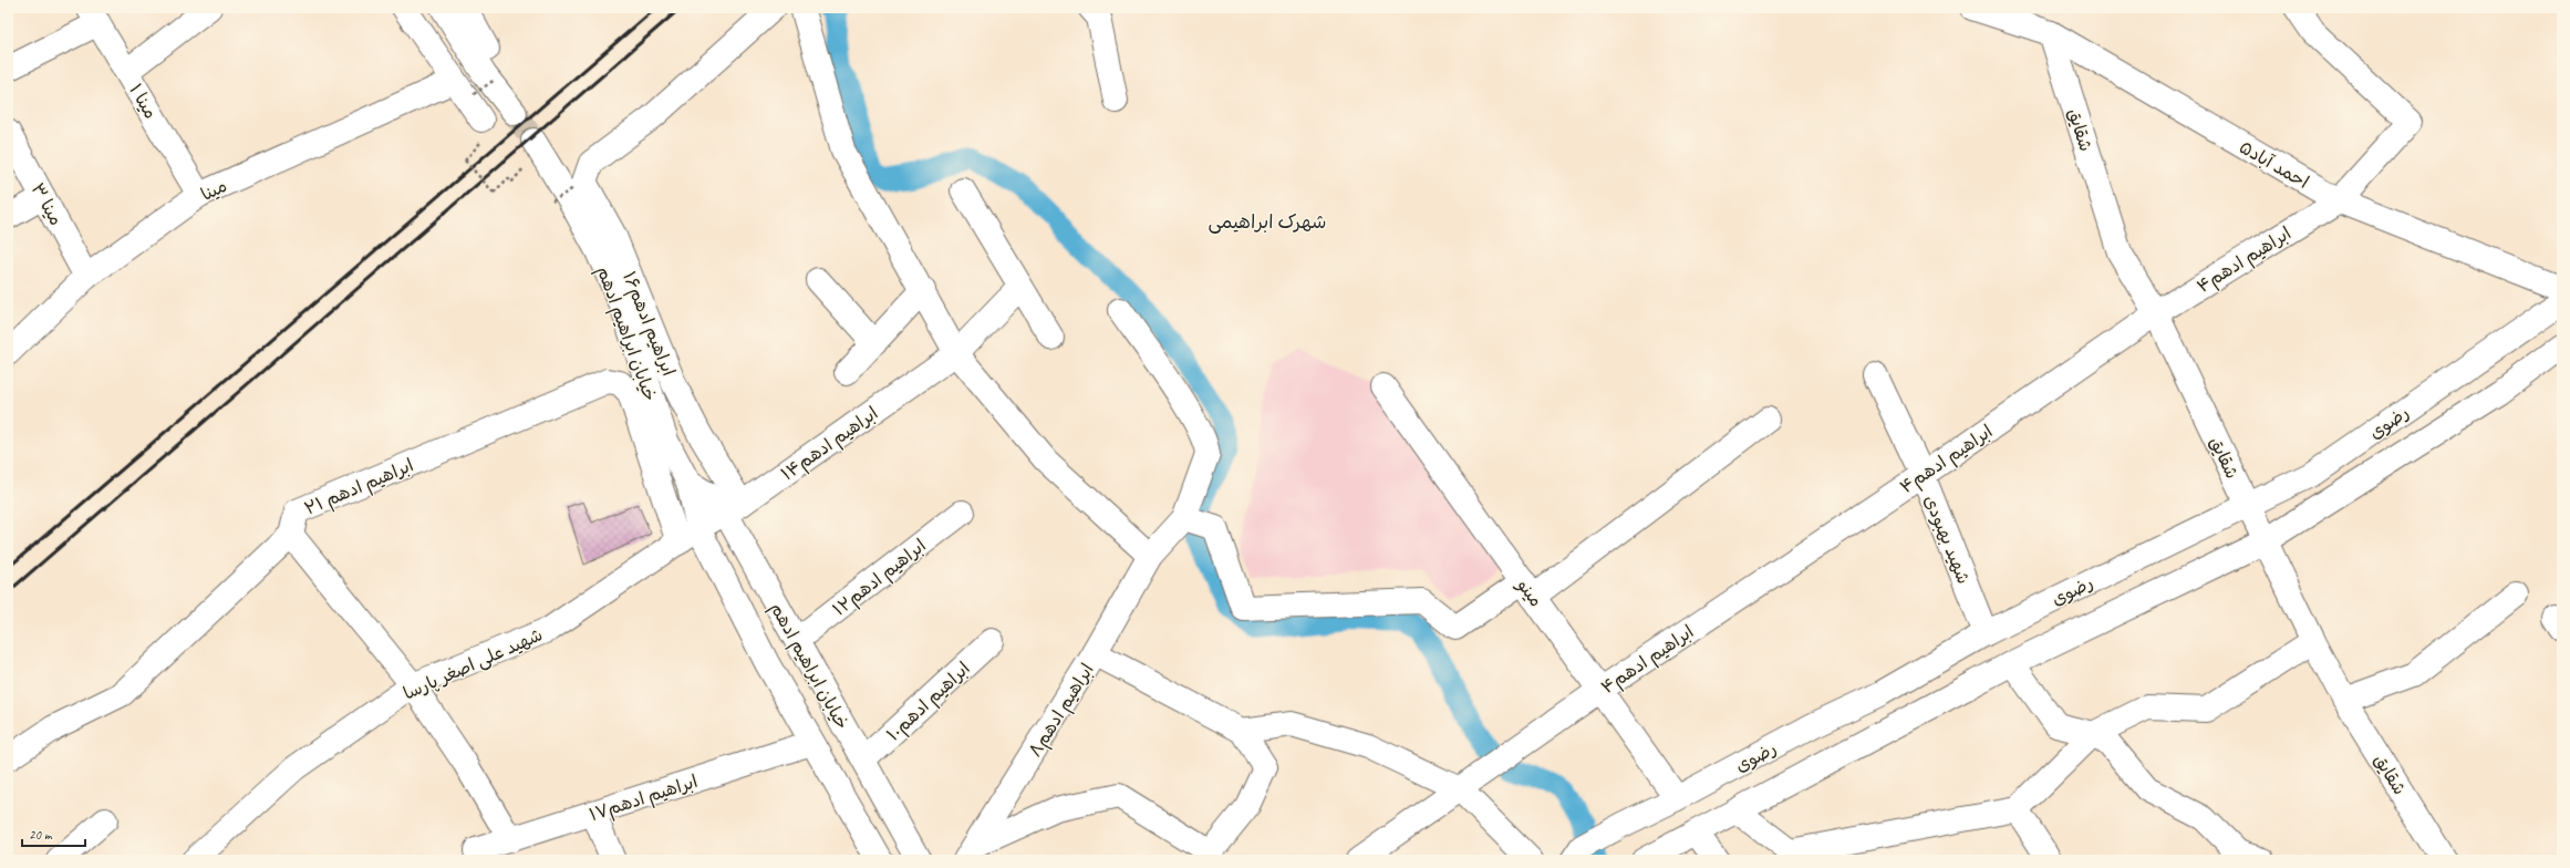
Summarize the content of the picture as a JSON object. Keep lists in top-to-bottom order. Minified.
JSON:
{"streets":{"street":["مینا ۱","شقایق","احمد آباد۵","مینا","مینا ۳","ابراهیم ادهم۴","ابراهیم ادهم۱۶","خیابان ابراهیم ادهم","رضوی","ابراهیم ادهم۱۴","ابراهیم ادهم ۲۱","شهید بهبودی","ابراهیم ادهم۱۲","مینو","شهید علی اصغر پارسا","ابراهیم ادهم۱۰","ابراهیم ادهم۸","ابراهیم ادهم۱۷"]},"crossings":[["مینا ۱","مینا"],["شقایق","احمد آباد۵"],["شقایق","ابراهیم ادهم۴"],["شقایق","رضوی"],["احمد آباد۵","ابراهیم ادهم۴"],["مینا","مینا ۳"],["ابراهیم ادهم۴","شهید بهبودی"],["ابراهیم ادهم۴","مینو"],["ابراهیم ادهم۱۶","خیابان ابراهیم ادهم"],["ابراهیم ادهم۱۶","ابراهیم ادهم۱۴"],["خیابان ابراهیم ادهم","ابراهیم ادهم۱۴"],["خیابان ابراهیم ادهم","ابراهیم ادهم۱۲"],["خیابان ابراهیم ادهم","شهید علی اصغر پارسا"],["خیابان ابراهیم ادهم","ابراهیم ادهم۱۰"],["خیابان ابراهیم ادهم","ابراهیم ادهم۱۷"],["رضوی","شهید بهبودی"],["رضوی","مینو"],["ابراهیم ادهم۱۴","شهید علی اصغر پارسا"],["ابراهیم ادهم ۲۱","شهید علی اصغر پارسا"]],"districts":["شهرک ابراهیمی"],"scale_bar":"20 m"}
